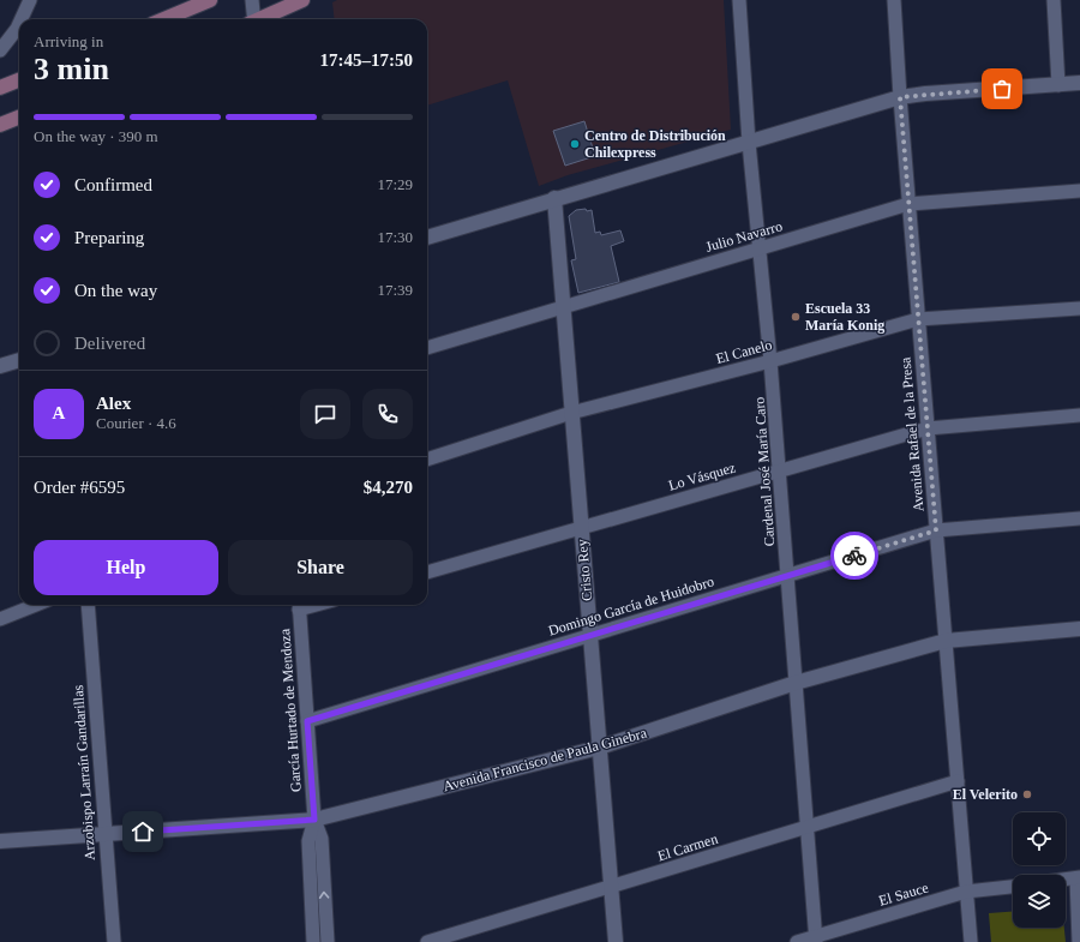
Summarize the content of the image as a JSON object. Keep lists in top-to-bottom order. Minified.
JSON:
{"streets":{"street":["Julio Navarro","El Canelo","Avenida Rafael de la Presa","Cardenal José María Caro","Lo Vásquez","Cristo Rey","Domingo García de Huidobro","García Hurtado de Mendoza","Avenida Francisco de Paula Ginebra","Arzobispo Larraín Gandarillas","El Carmen","El Sauce"]},"crossings":[["Julio Navarro","Avenida Rafael de la Presa"],["Julio Navarro","Cardenal José María Caro"],["Julio Navarro","Cristo Rey"],["El Canelo","Avenida Rafael de la Presa"],["El Canelo","Cardenal José María Caro"],["El Canelo","Cristo Rey"],["Avenida Rafael de la Presa","Lo Vásquez"],["Avenida Rafael de la Presa","Domingo García de Huidobro"],["Avenida Rafael de la Presa","Avenida Francisco de Paula Ginebra"],["Avenida Rafael de la Presa","El Carmen"],["Avenida Rafael de la Presa","El Sauce"],["Cardenal José María Caro","Lo Vásquez"],["Cardenal José María Caro","Domingo García de Huidobro"],["Cardenal José María Caro","Avenida Francisco de Paula Ginebra"],["Cardenal José María Caro","El Carmen"],["Cardenal José María Caro","El Sauce"],["Lo Vásquez","Cristo Rey"],["Cristo Rey","Domingo García de Huidobro"],["Cristo Rey","Avenida Francisco de Paula Ginebra"],["Cristo Rey","El Carmen"],["Domingo García de Huidobro","García Hurtado de Mendoza"],["García Hurtado de Mendoza","Avenida Francisco de Paula Ginebra"],["Avenida Francisco de Paula Ginebra","Arzobispo Larraín Gandarillas"]],"places":["Centro de Distribución Chilexpress","Escuela 33 María Konig","El Velerito"],"page":{"heading":["3 min","Arriving in","17:45–17:50"],"panel":["Alex","Courier · 4.6","Order #6595","$4,270"],"bar":"On the way · 390 m","list":[["Confirmed","17:29"],["Preparing","17:30"],["On the way","17:39"],"Delivered"],"round":"A","buttons":["Help","Share"]}}
